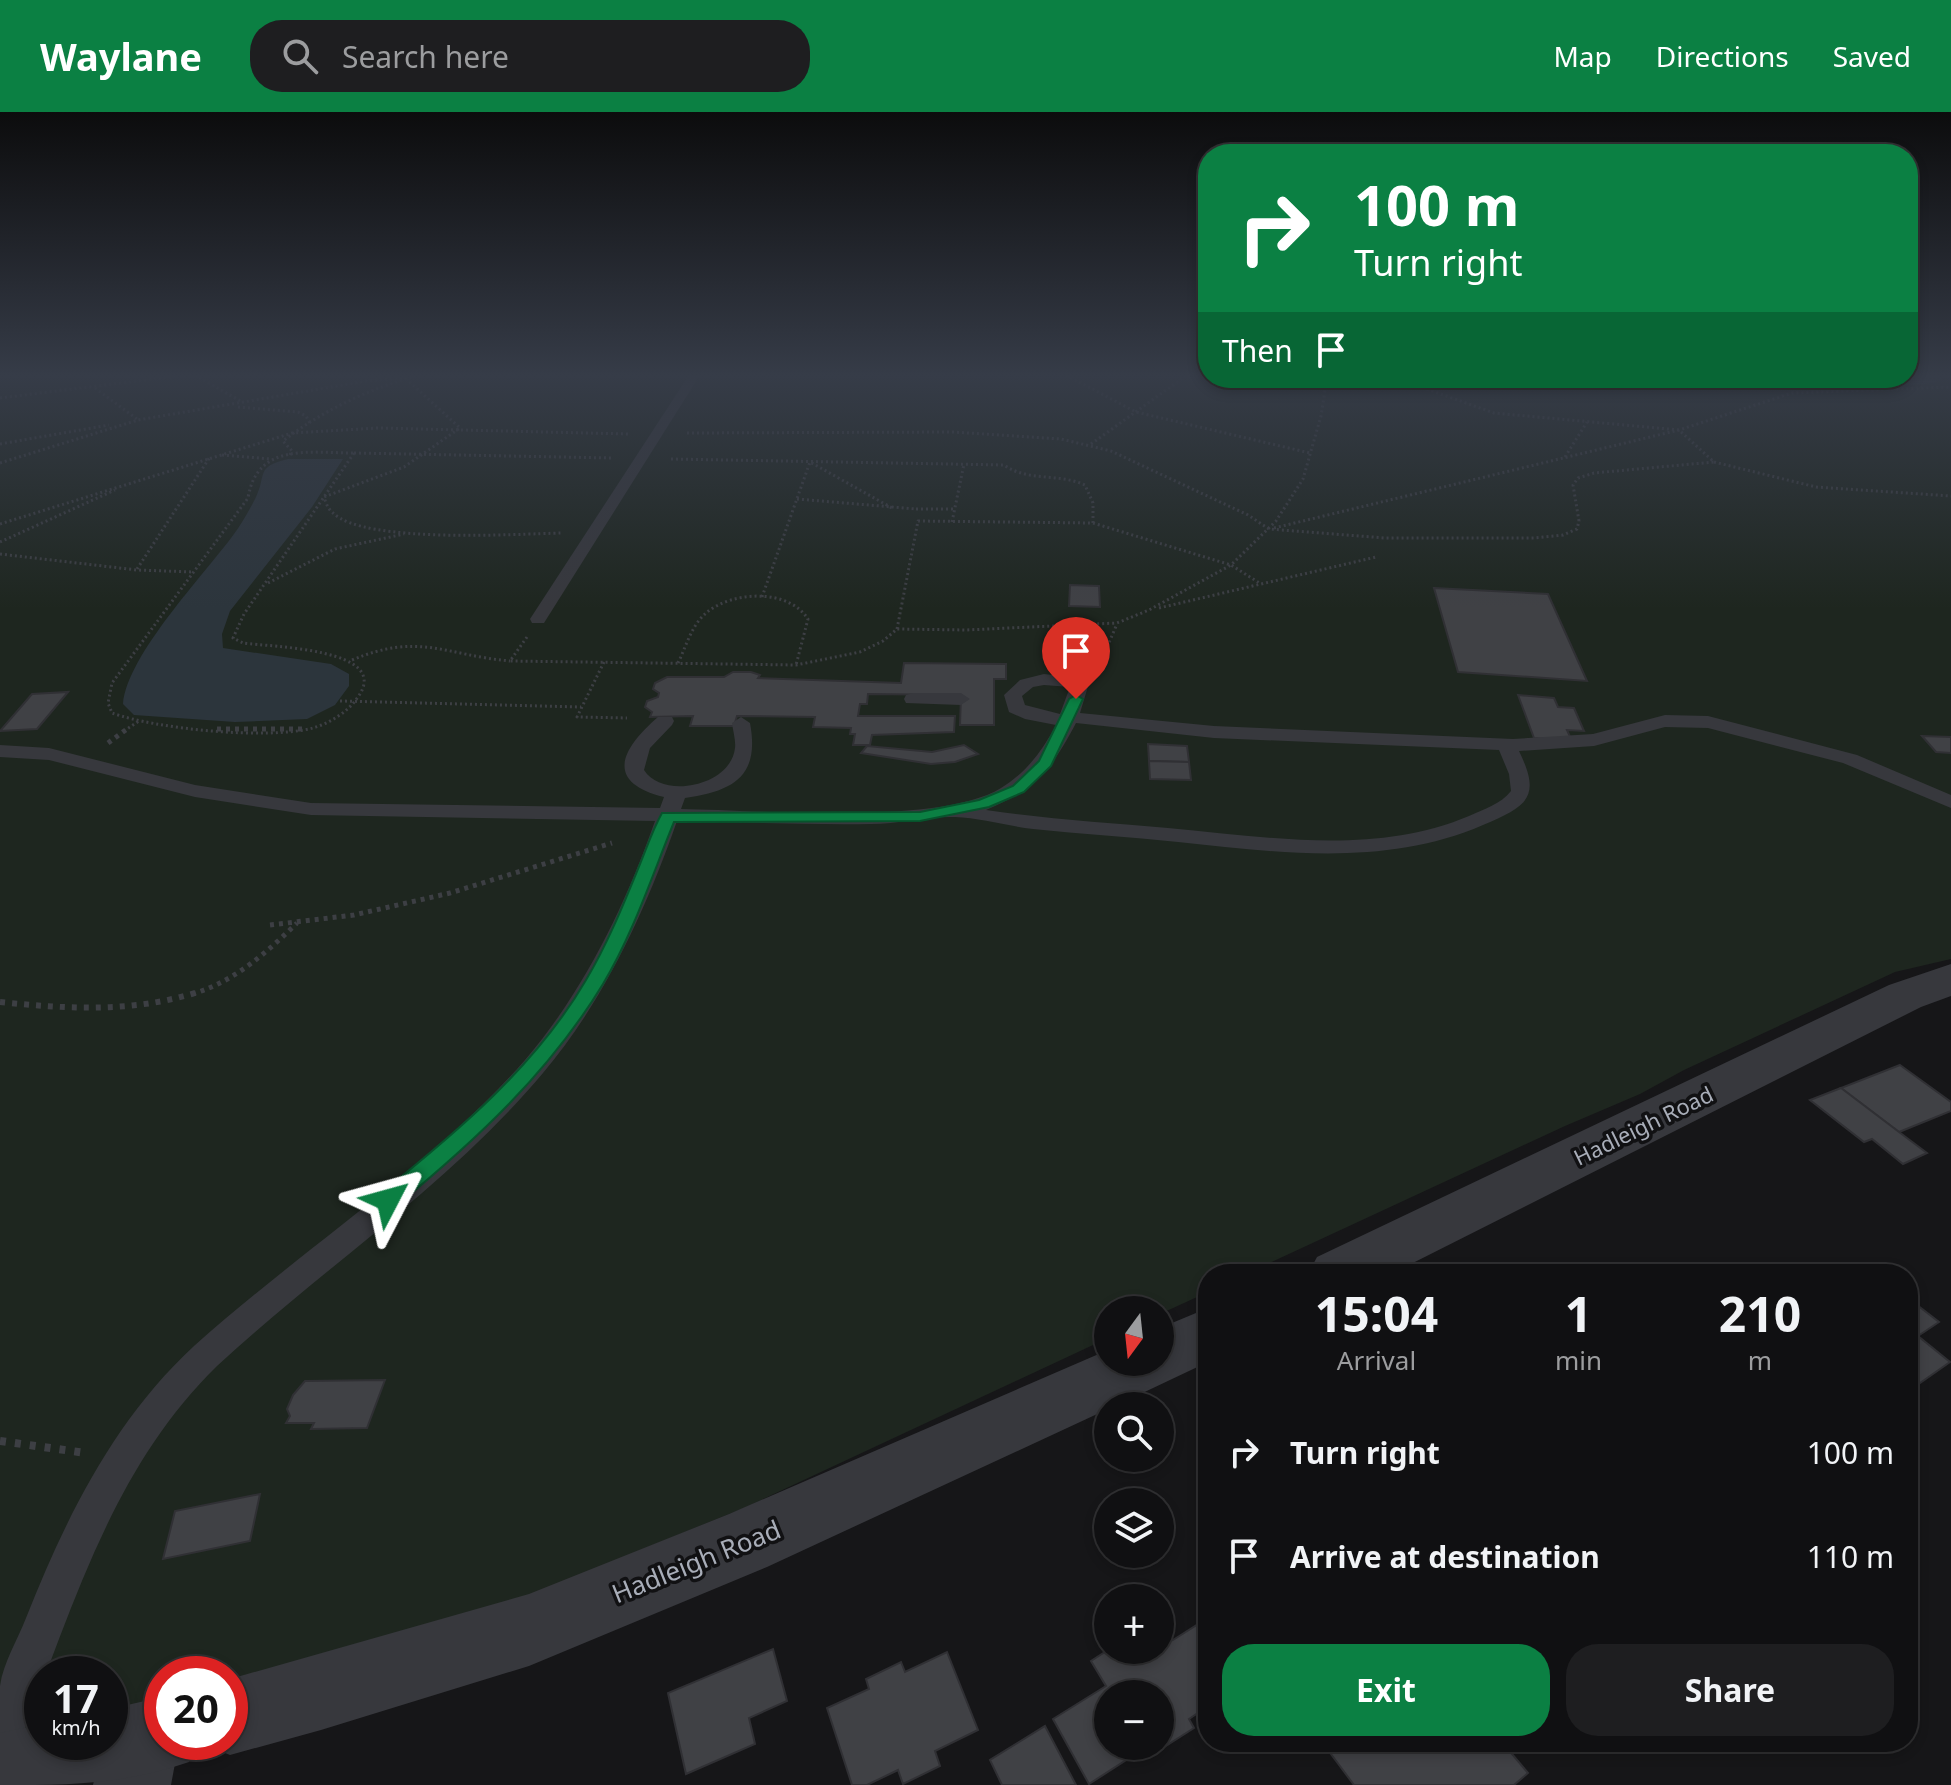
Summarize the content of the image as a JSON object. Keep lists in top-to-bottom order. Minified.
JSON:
{"streets":{"street":["Hadleigh Road"]},"north":"bottom","page":{"header":"Waylane","search":"Search here","nav":["Map","Directions","Saved"],"turn":["100 m","Turn right"],"then":"Then","eta":["15:04","Arrival","1","min","210","m"],"map_buttons":["+","−"],"list":[{"name":"Turn right","value":"100 m"},{"name":"Arrive at destination","value":"110 m"}],"buttons":["Exit","Share"],"speed":"17 km/h","limit":"20"}}
